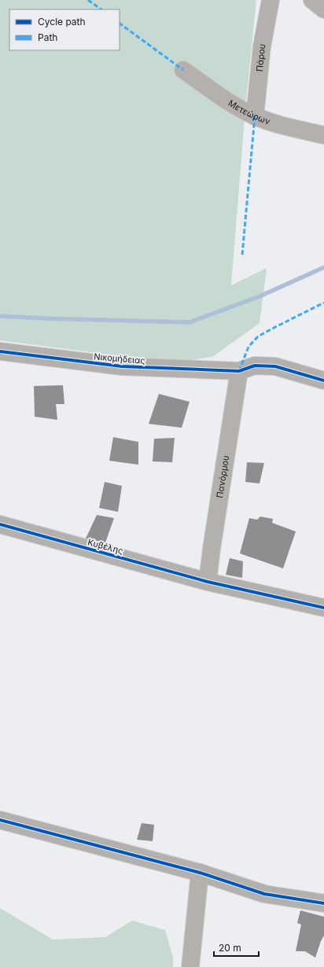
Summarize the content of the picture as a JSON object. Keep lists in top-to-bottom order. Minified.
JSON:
{"streets":{"street":["Πάρου","Μετεώρων","Νικομήδειας","Πανόρμου","Κυβέλης"]},"crossings":[["Πάρου","Μετεώρων"],["Νικομήδειας","Πανόρμου"],["Πανόρμου","Κυβέλης"]],"legend":["Cycle path","Path"],"scale_bar":"20 m"}
